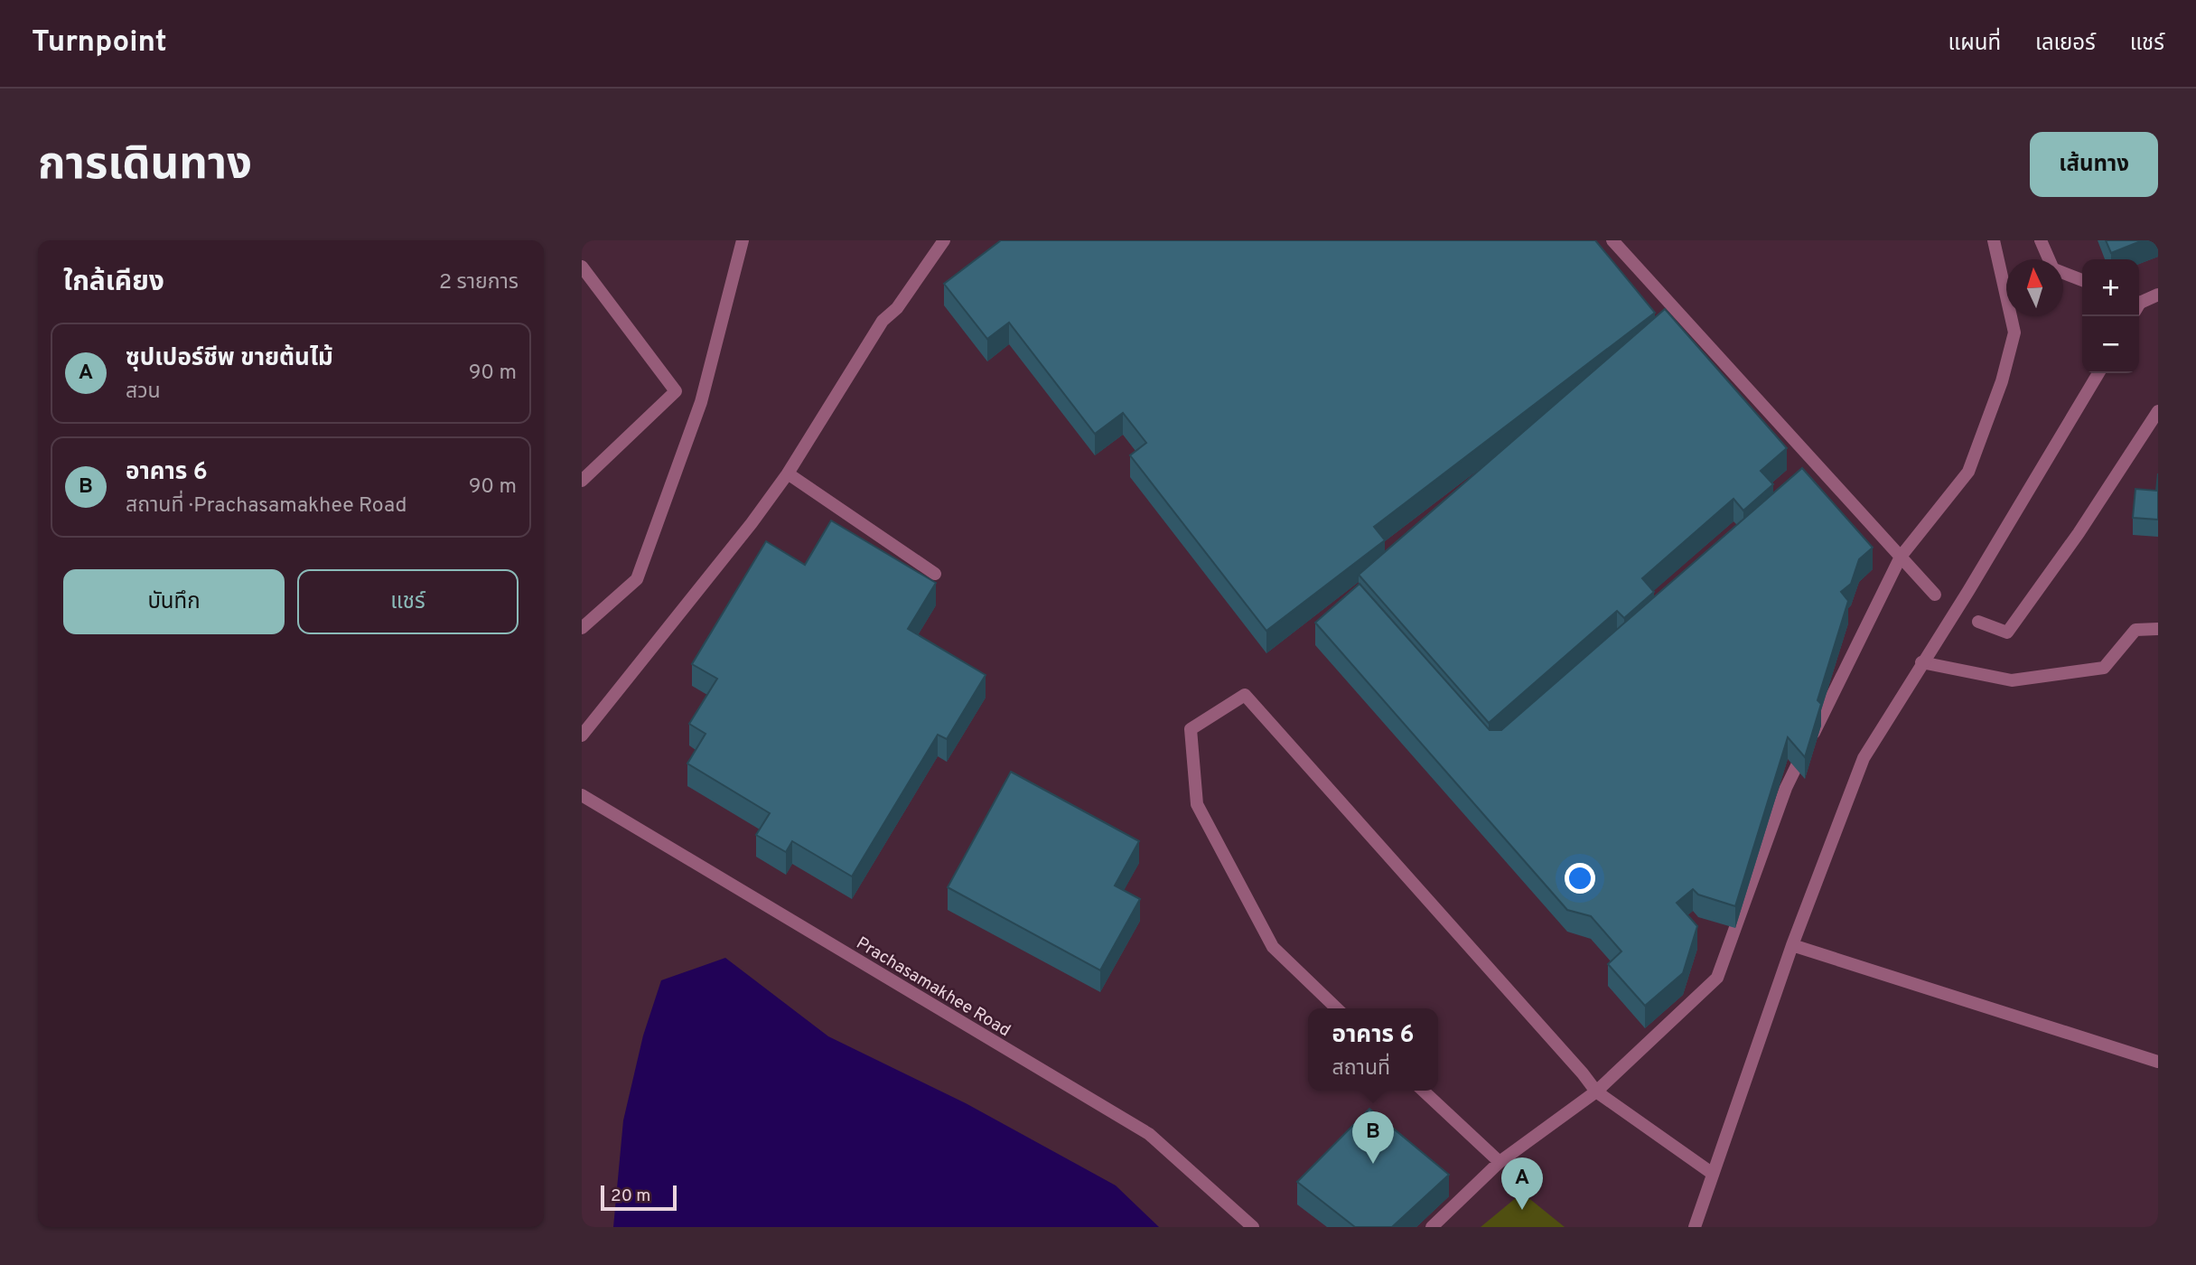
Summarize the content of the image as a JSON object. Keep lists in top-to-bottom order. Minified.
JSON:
{"streets":{"street":["Prachasamakhee Road"]},"scale_bar":"20 m","north":"top","page":{"header":"Turnpoint","nav":["แผนที่","เลเยอร์","แชร์"],"title":"การเดินทาง","buttons":["เส้นทาง",["บันทึก","แชร์"]],"heading":["ใกล้เคียง","2 รายการ"],"map_buttons":["+","−"],"list":[{"mark":"A","name":"ซุปเปอร์ชีพ ขายต้นไม้","note":"สวน","value":"90 m"},{"mark":"B","name":"อาคาร 6","note":"สถานที่ · Prachasamakhee Road","value":"90 m"}],"popup":["อาคาร 6","สถานที่"],"pins":["B","A"],"scale":"20 m"}}
